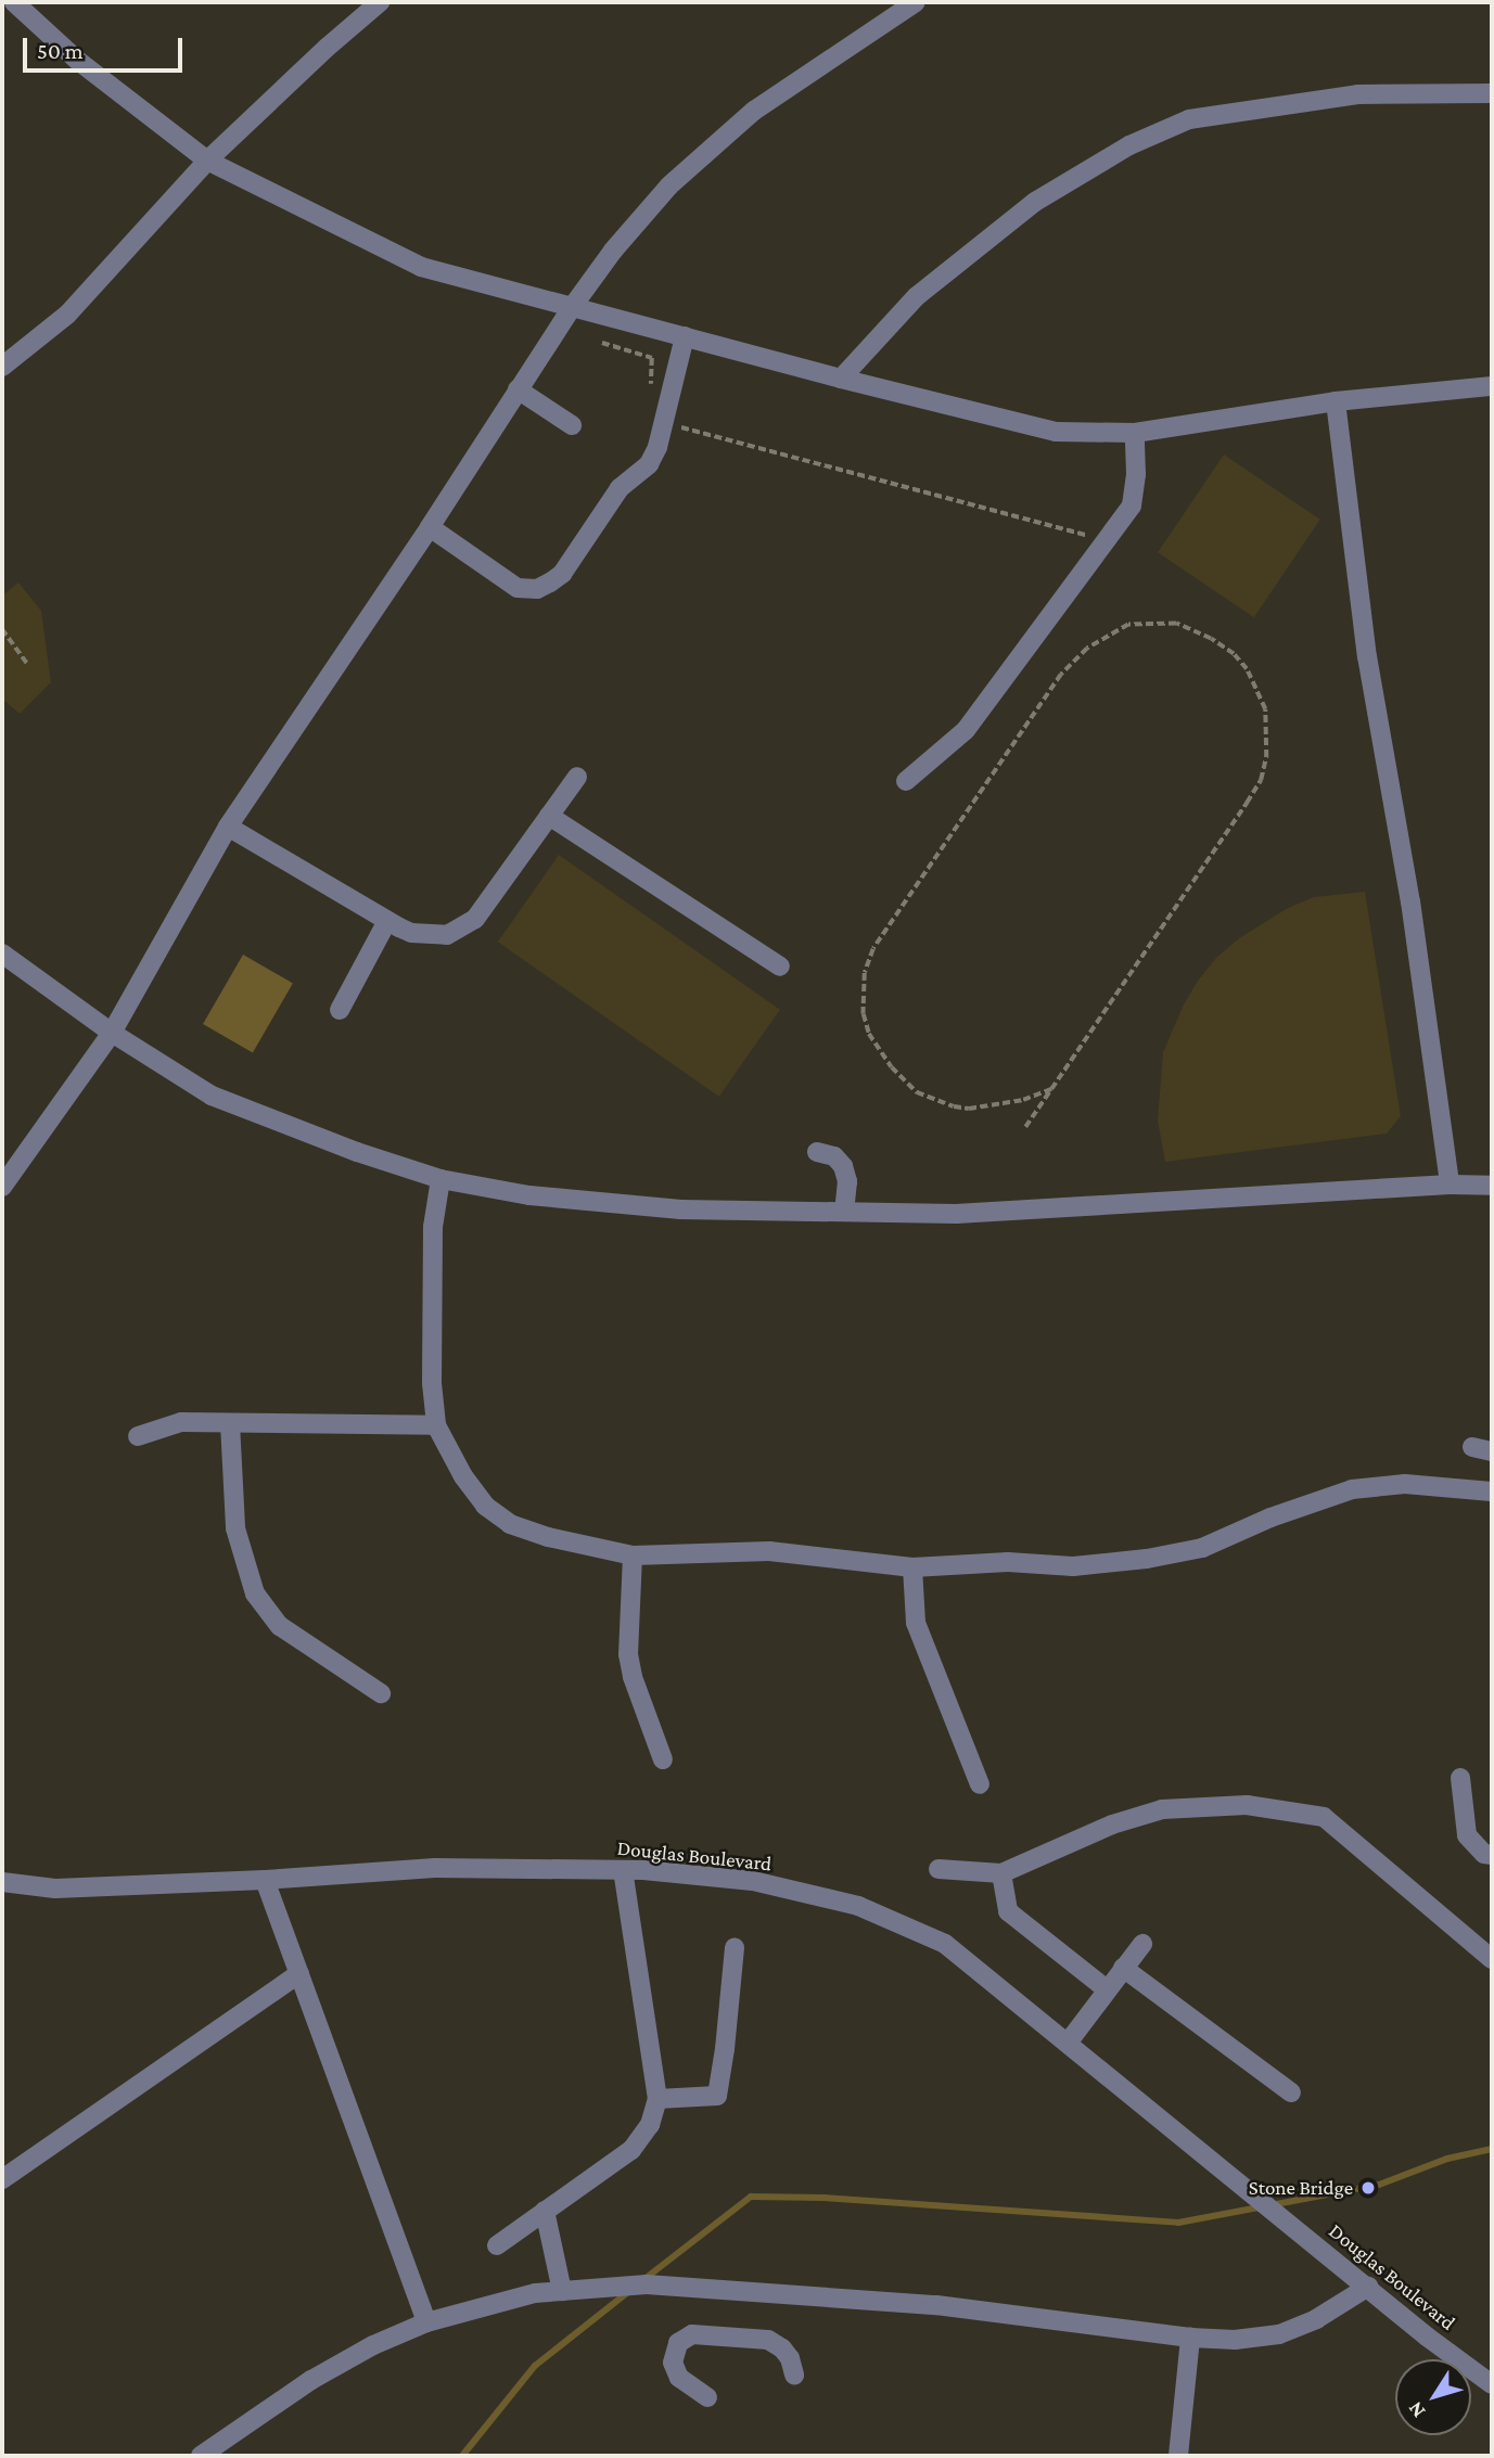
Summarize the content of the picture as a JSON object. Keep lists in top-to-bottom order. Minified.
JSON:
{"streets":{"street":["Douglas Boulevard"]},"places":["Stone Bridge"],"scale_bar":"50 m","north":"bottom left"}
